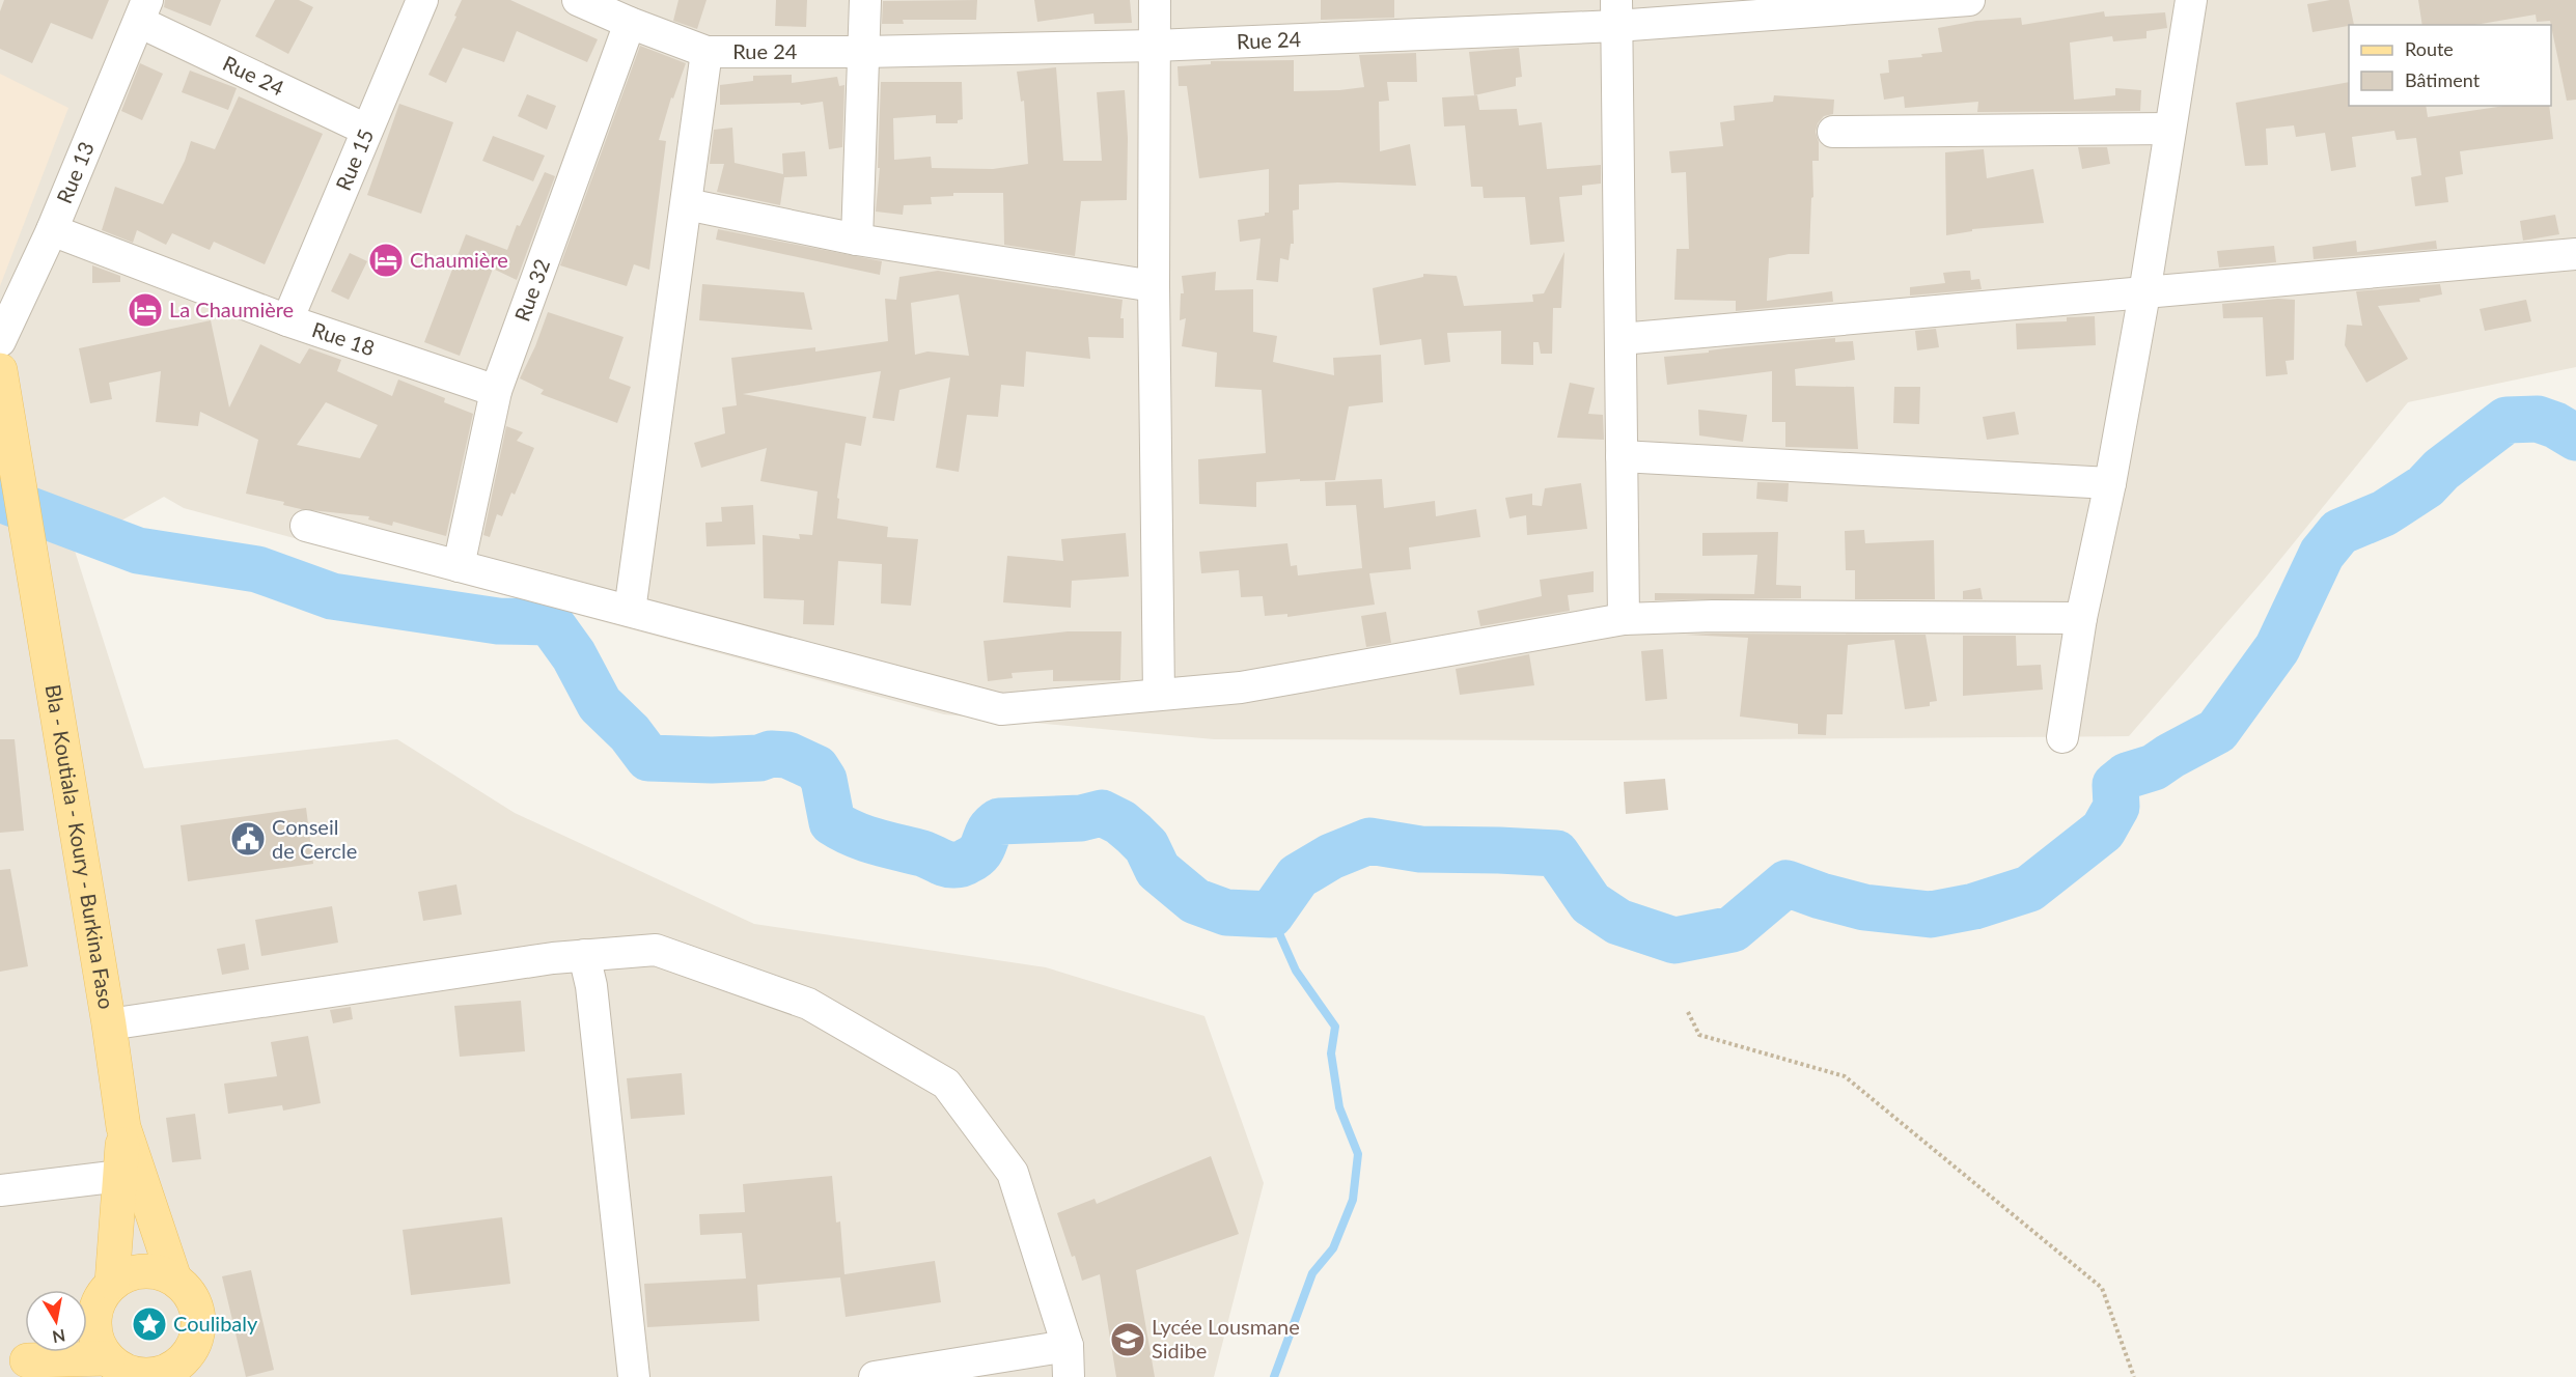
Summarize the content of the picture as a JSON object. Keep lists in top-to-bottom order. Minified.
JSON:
{"streets":{"main road":["Bla - Koutiala - Koury - Burkina Faso"],"street":["Rue 24","Rue 15","Rue 13","Rue 32","Rue 18"]},"crossings":[["Rue 24","Rue 15"],["Rue 24","Rue 13"],["Rue 24","Rue 32"],["Rue 15","Rue 18"],["Rue 13","Rue 18"],["Rue 32","Rue 18"]],"places":{"hotel":["Chaumière","La Chaumière"],"public building":["Conseil de Cercle"],"place":["Coulibaly"],"school or university":["Lycée Lousmane Sidibe"]},"legend":["Route","Bâtiment"],"north":"bottom"}
